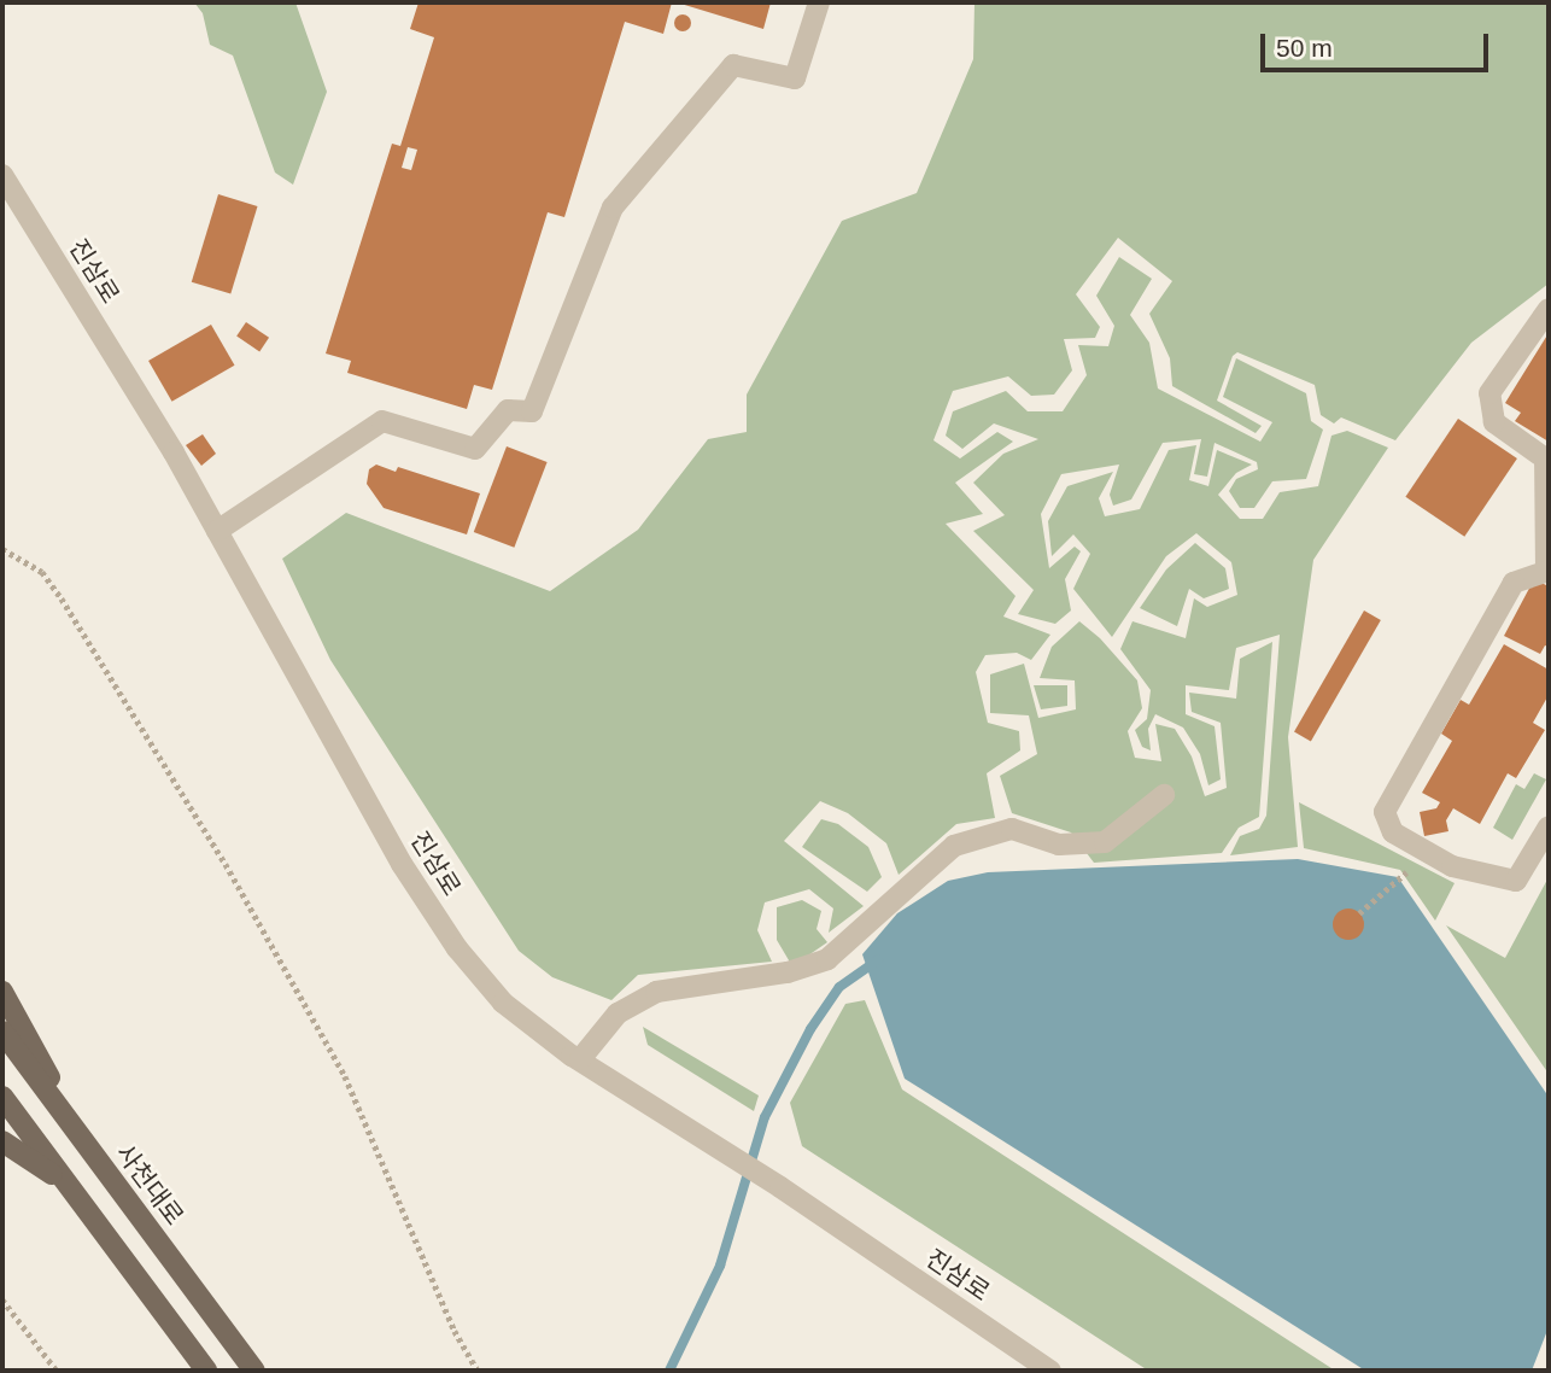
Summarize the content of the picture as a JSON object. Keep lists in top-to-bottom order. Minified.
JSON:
{"streets":{"main road":["사천대로"],"street":["진삼로"]},"scale_bar":"50 m"}
